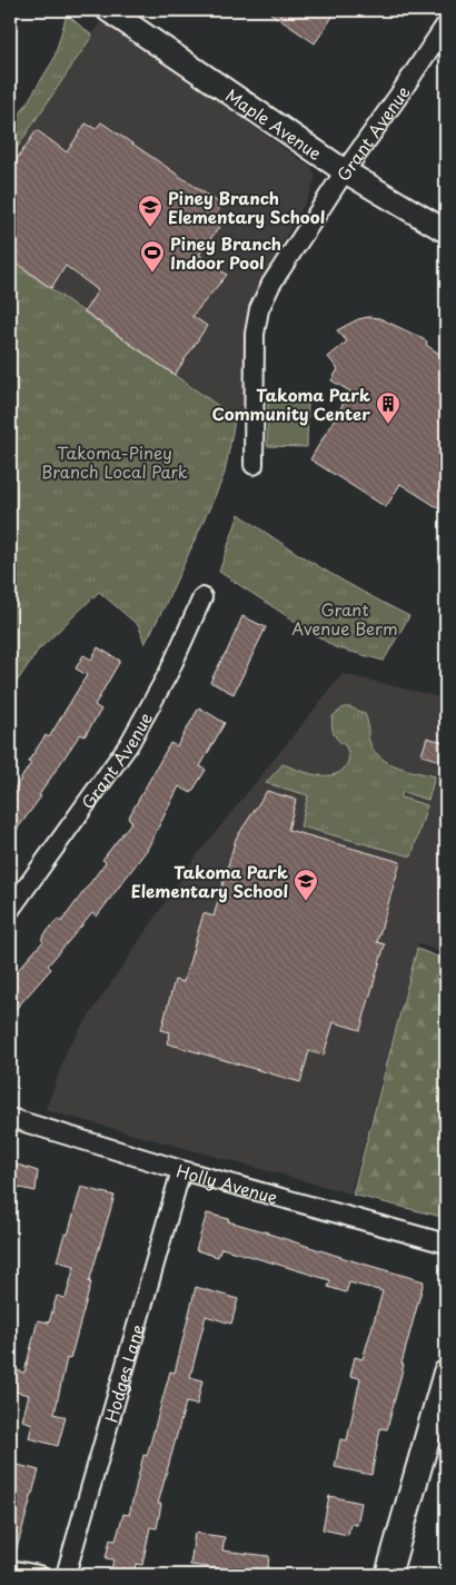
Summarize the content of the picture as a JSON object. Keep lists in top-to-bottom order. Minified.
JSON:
{"streets":{"street":["Maple Avenue","Grant Avenue","Holly Avenue","Hodges Lane"]},"crossings":[["Maple Avenue","Grant Avenue"],["Holly Avenue","Hodges Lane"]],"parks":["Takoma-Piney Branch Local Park","Grant Avenue Berm"],"places":{"school or university":["Piney Branch Elementary School","Takoma Park Elementary School"],"sports":["Piney Branch Indoor Pool"],"building":["Takoma Park Community Center"]}}
